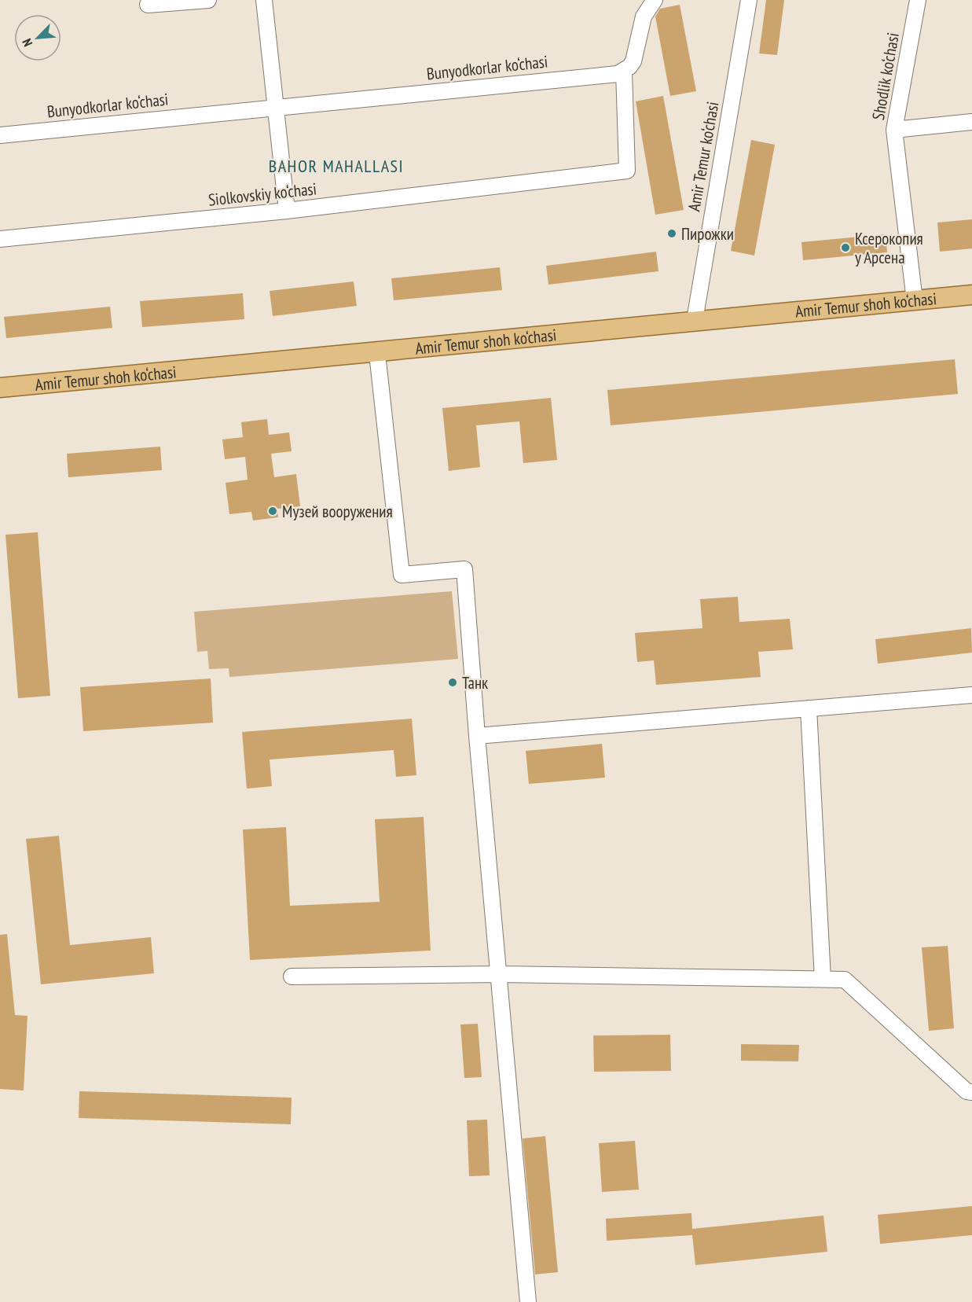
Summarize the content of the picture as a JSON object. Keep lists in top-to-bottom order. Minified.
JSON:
{"streets":{"main road":["Amir Temur shoh ko‘chasi"],"street":["Bunyodkorlar ko‘chasi","Shodlik ko‘chasi","Amir Temur ko‘chasi","Siolkovskiy ko‘chasi"]},"crossings":[["Bunyodkorlar ko‘chasi","Siolkovskiy ko‘chasi"],["Shodlik ko‘chasi","Amir Temur shoh ko‘chasi"],["Amir Temur ko‘chasi","Amir Temur shoh ko‘chasi"]],"districts":["BAHOR MAHALLASI"],"places":["Пирожки","Ксерокопия у Арсена","Музей вооружения","Танк"],"north":"bottom left"}
